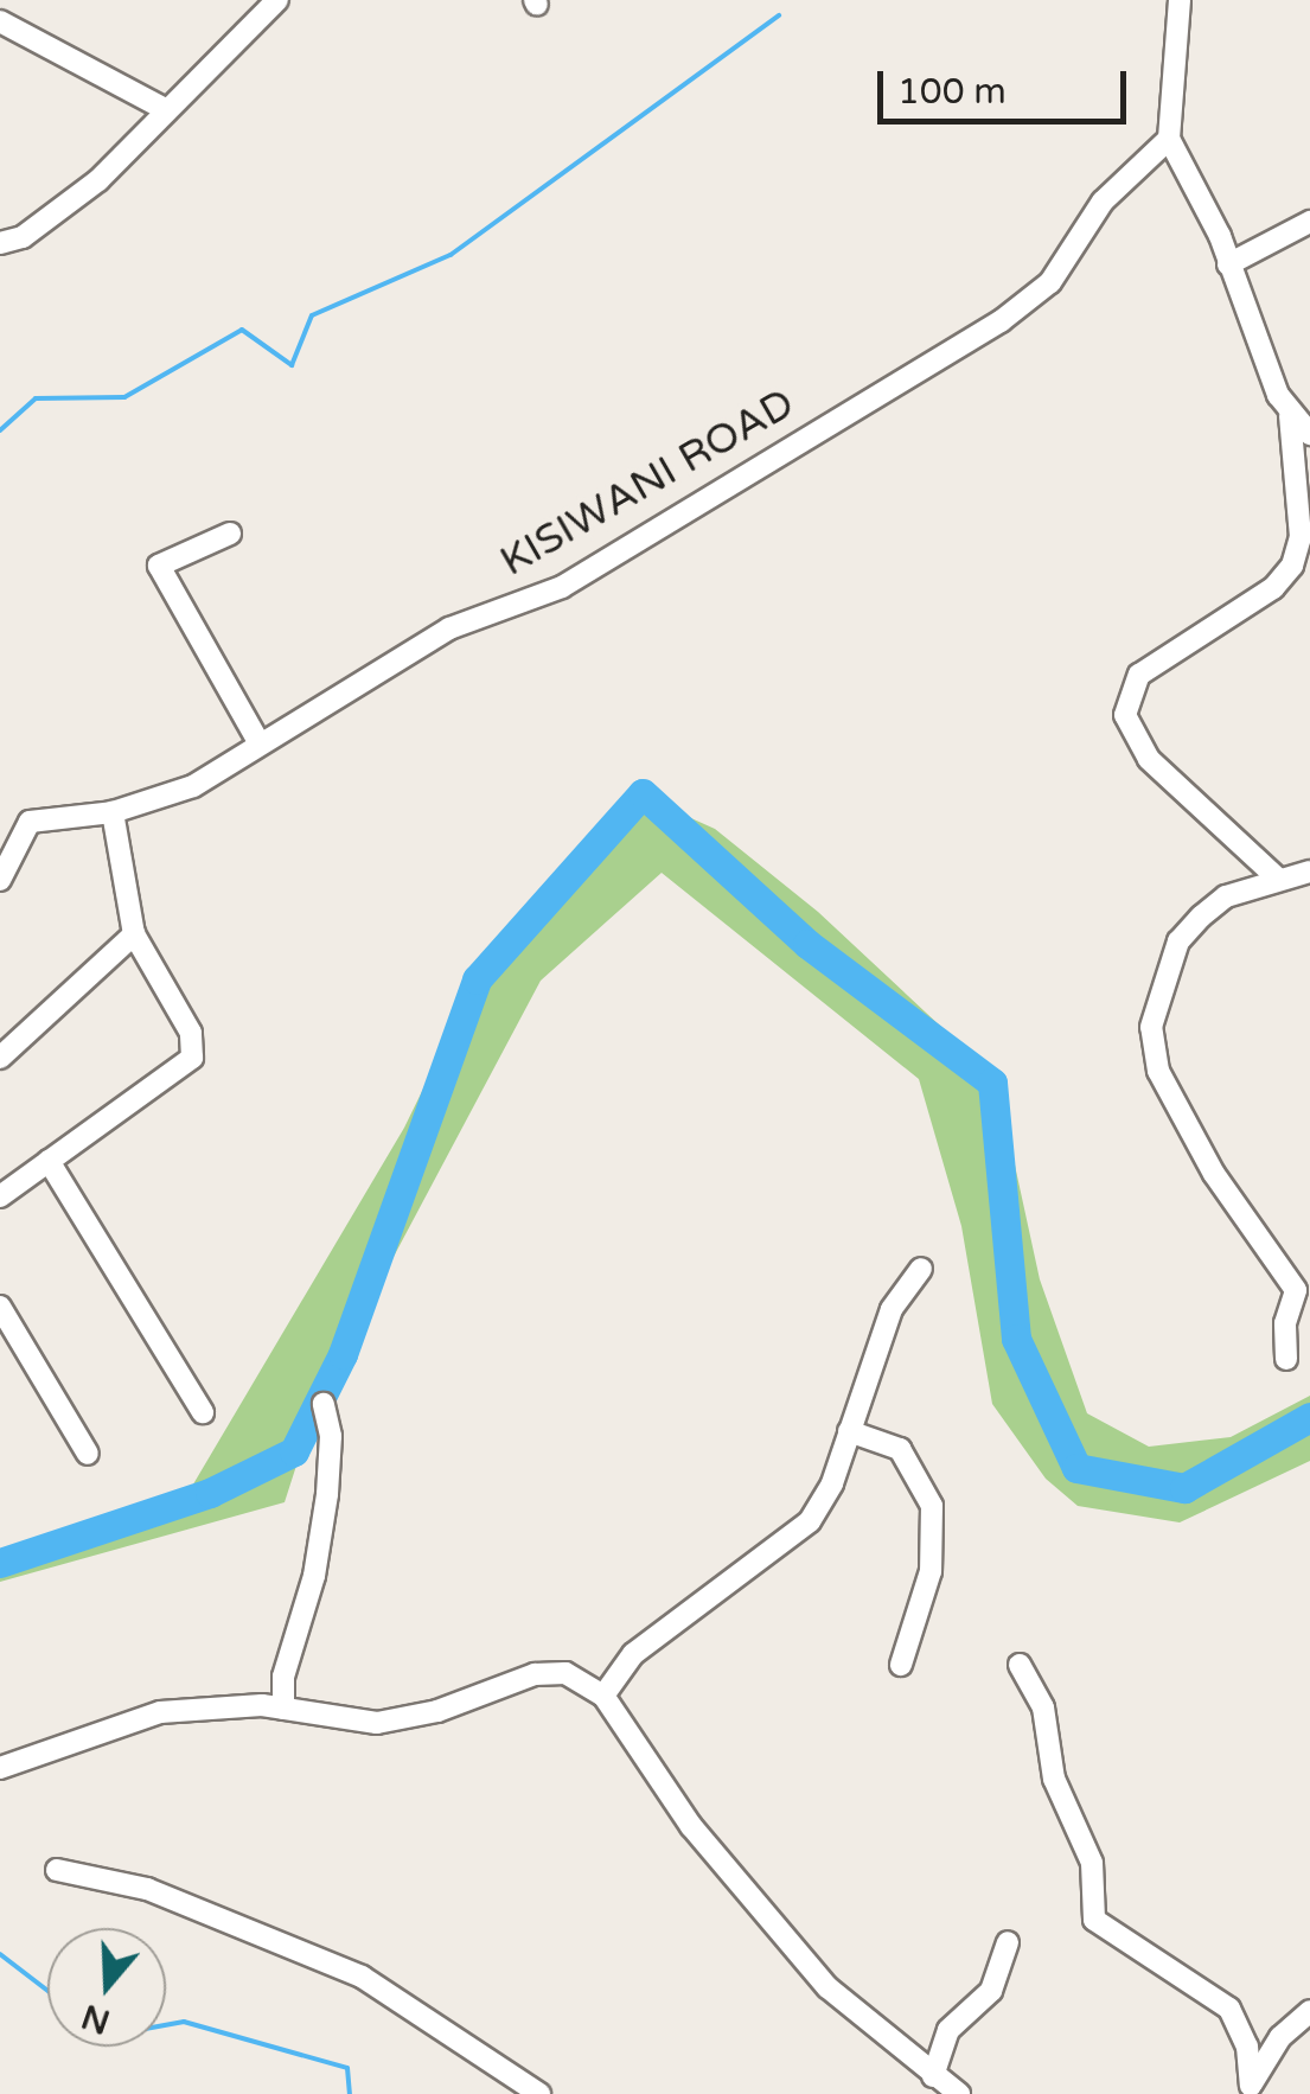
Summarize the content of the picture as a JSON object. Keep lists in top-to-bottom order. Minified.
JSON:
{"streets":{"street":["KISIWANI ROAD"]},"scale_bar":"100 m","north":"bottom"}
